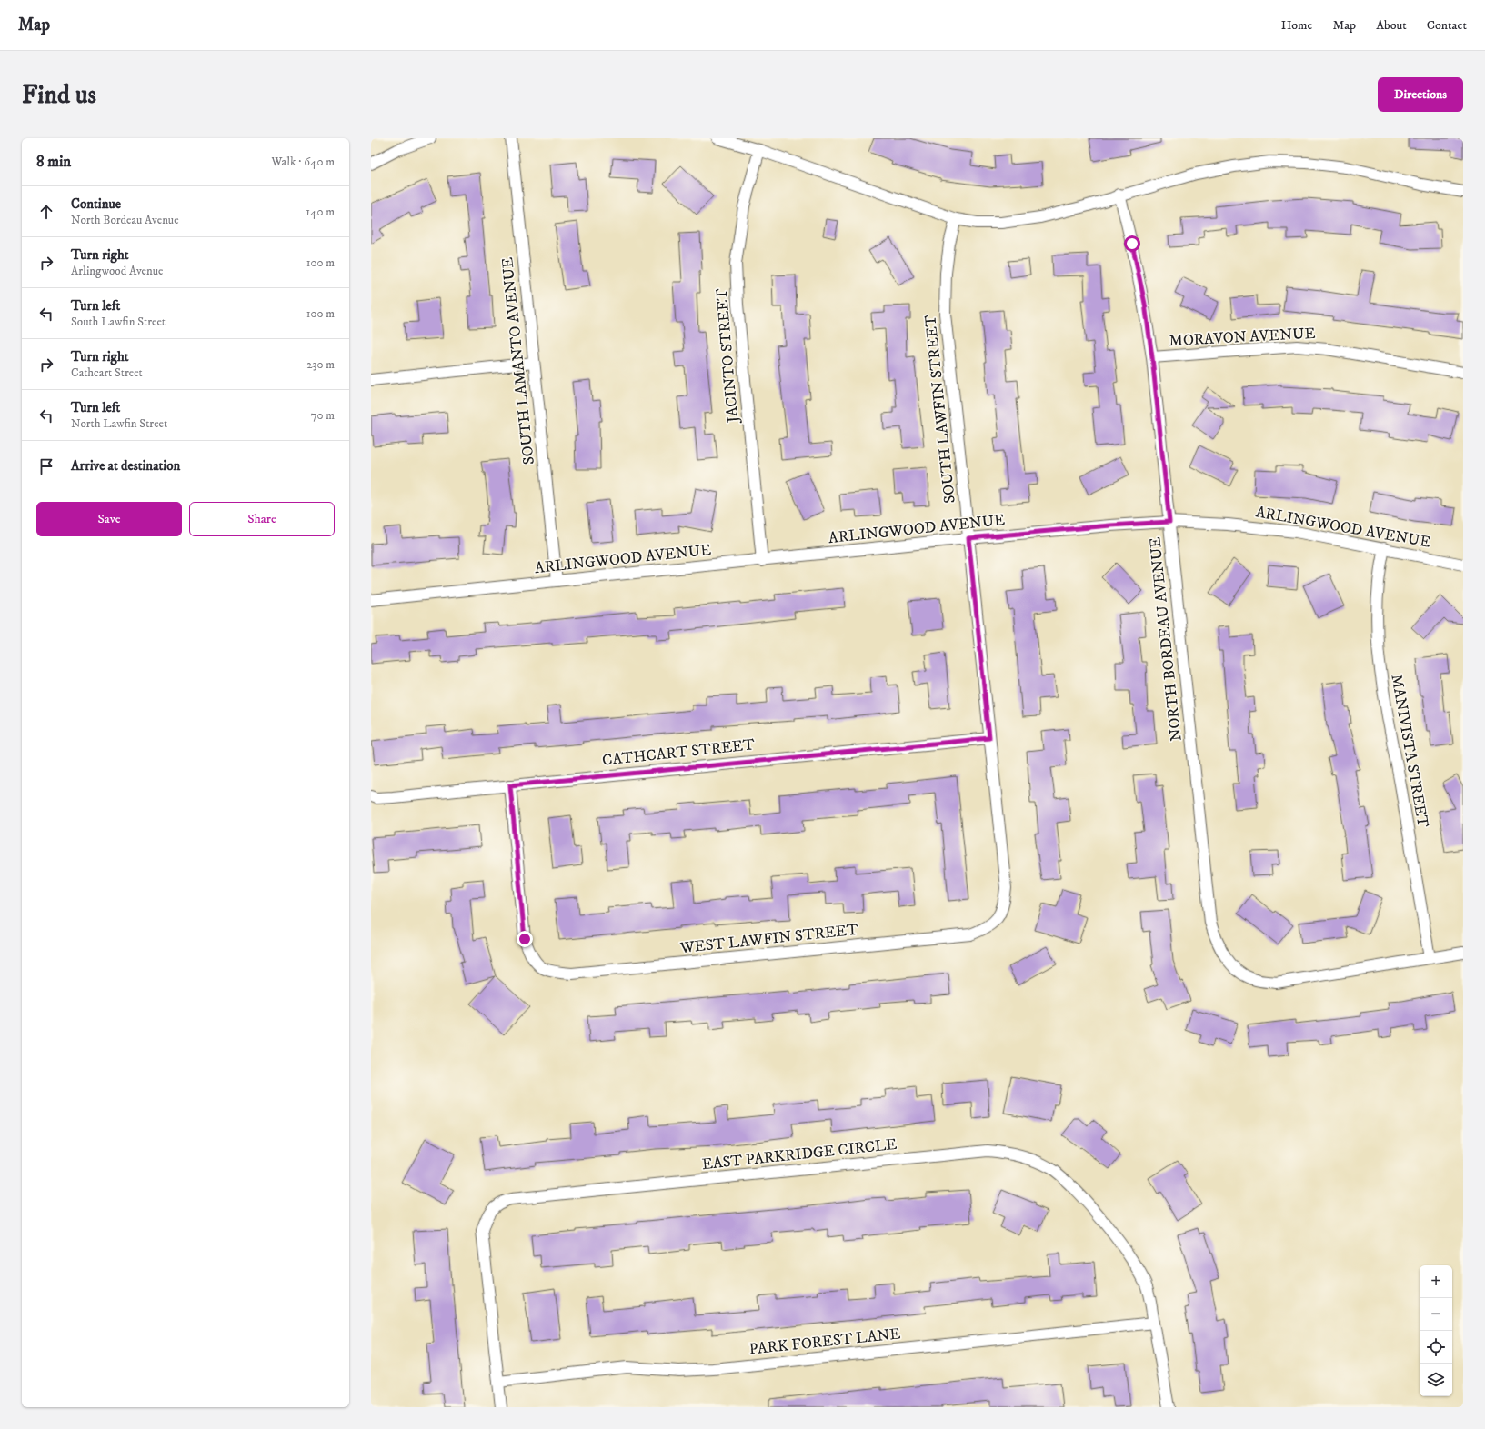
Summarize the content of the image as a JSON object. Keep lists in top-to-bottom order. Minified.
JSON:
{"streets":{"street":["MORAVON AVENUE","JACINTO STREET","SOUTH LAMANTO AVENUE","SOUTH LAWFIN STREET","ARLINGWOOD AVENUE","NORTH BORDEAU AVENUE","MANIVISTA STREET","CATHCART STREET","WEST LAWFIN STREET","EAST PARKRIDGE CIRCLE","PARK FOREST LANE"]},"crossings":[["MORAVON AVENUE","NORTH BORDEAU AVENUE"],["JACINTO STREET","ARLINGWOOD AVENUE"],["SOUTH LAMANTO AVENUE","ARLINGWOOD AVENUE"],["SOUTH LAWFIN STREET","ARLINGWOOD AVENUE"],["SOUTH LAWFIN STREET","CATHCART STREET"],["SOUTH LAWFIN STREET","WEST LAWFIN STREET"],["ARLINGWOOD AVENUE","NORTH BORDEAU AVENUE"],["ARLINGWOOD AVENUE","MANIVISTA STREET"],["NORTH BORDEAU AVENUE","MANIVISTA STREET"],["CATHCART STREET","WEST LAWFIN STREET"],["EAST PARKRIDGE CIRCLE","PARK FOREST LANE"]],"page":{"header":"Map","nav":["Home","Map","About","Contact"],"buttons":["Directions",["Save","Share"]],"title":"Find us","heading":["8 min","Walk · 640 m"],"list":[["Continue","North Bordeau Avenue","140 m"],["Turn right","Arlingwood Avenue","100 m"],["Turn left","South Lawfin Street","100 m"],["Turn right","Cathcart Street","230 m"],["Turn left","North Lawfin Street","70 m"],"Arrive at destination"],"map_buttons":["+","−"]}}
